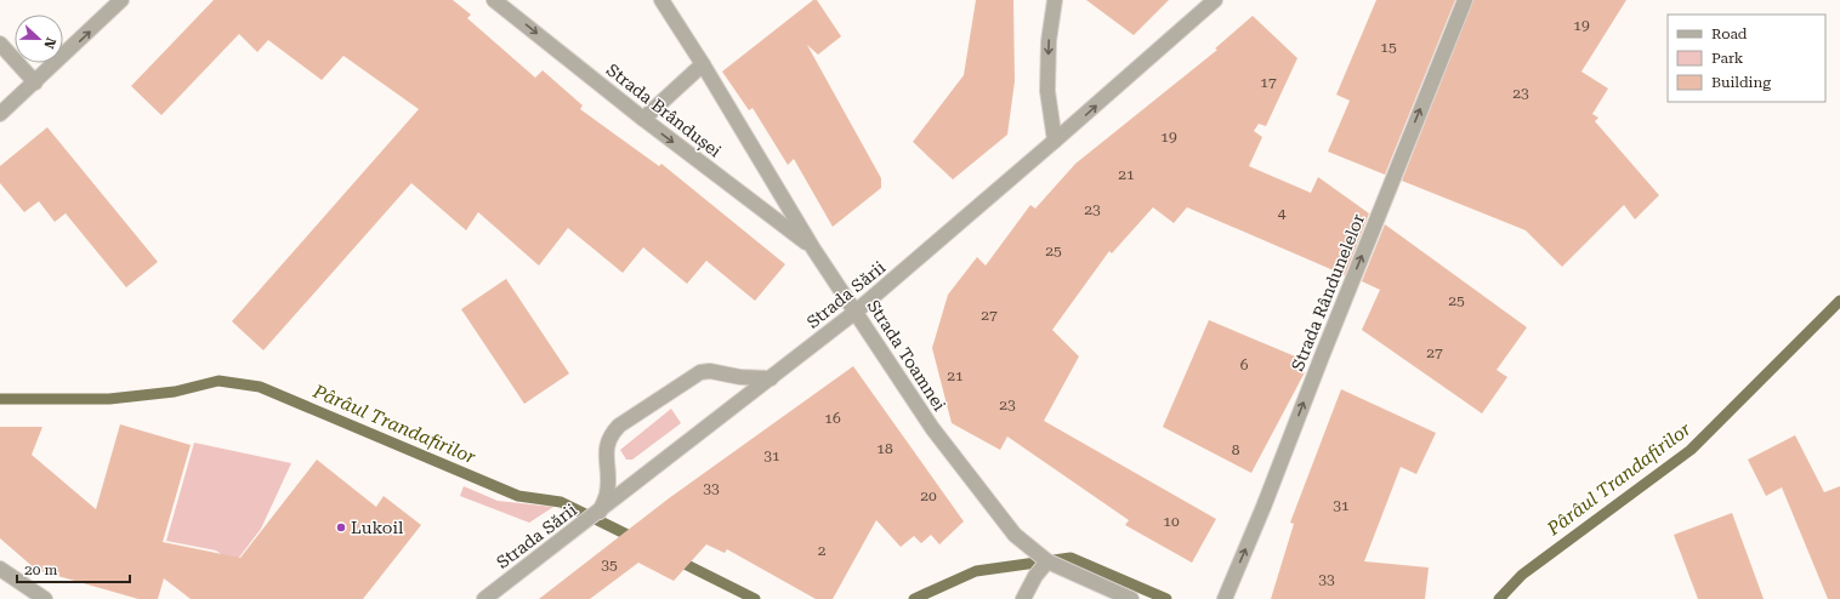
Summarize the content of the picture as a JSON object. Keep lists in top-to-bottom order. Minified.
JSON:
{"streets":{"street":["Strada Brândușei","Strada Rândunelelor","Strada Sării","Strada Toamnei"]},"crossings":[["Strada Brândușei","Strada Toamnei"],["Strada Sării","Strada Toamnei"]],"one_way":["Strada Brândușei","Strada Rândunelelor"],"water":["Pârâul Trandafirilor"],"places":["Lukoil"],"house_numbers":["19","15","17","23","19","21","23","4","25","25","27","27","6","21","23","16","18","8","31","33","20","31","10","2","35","33"],"legend":["Road","Park","Building"],"scale_bar":"20 m","north":"right"}
